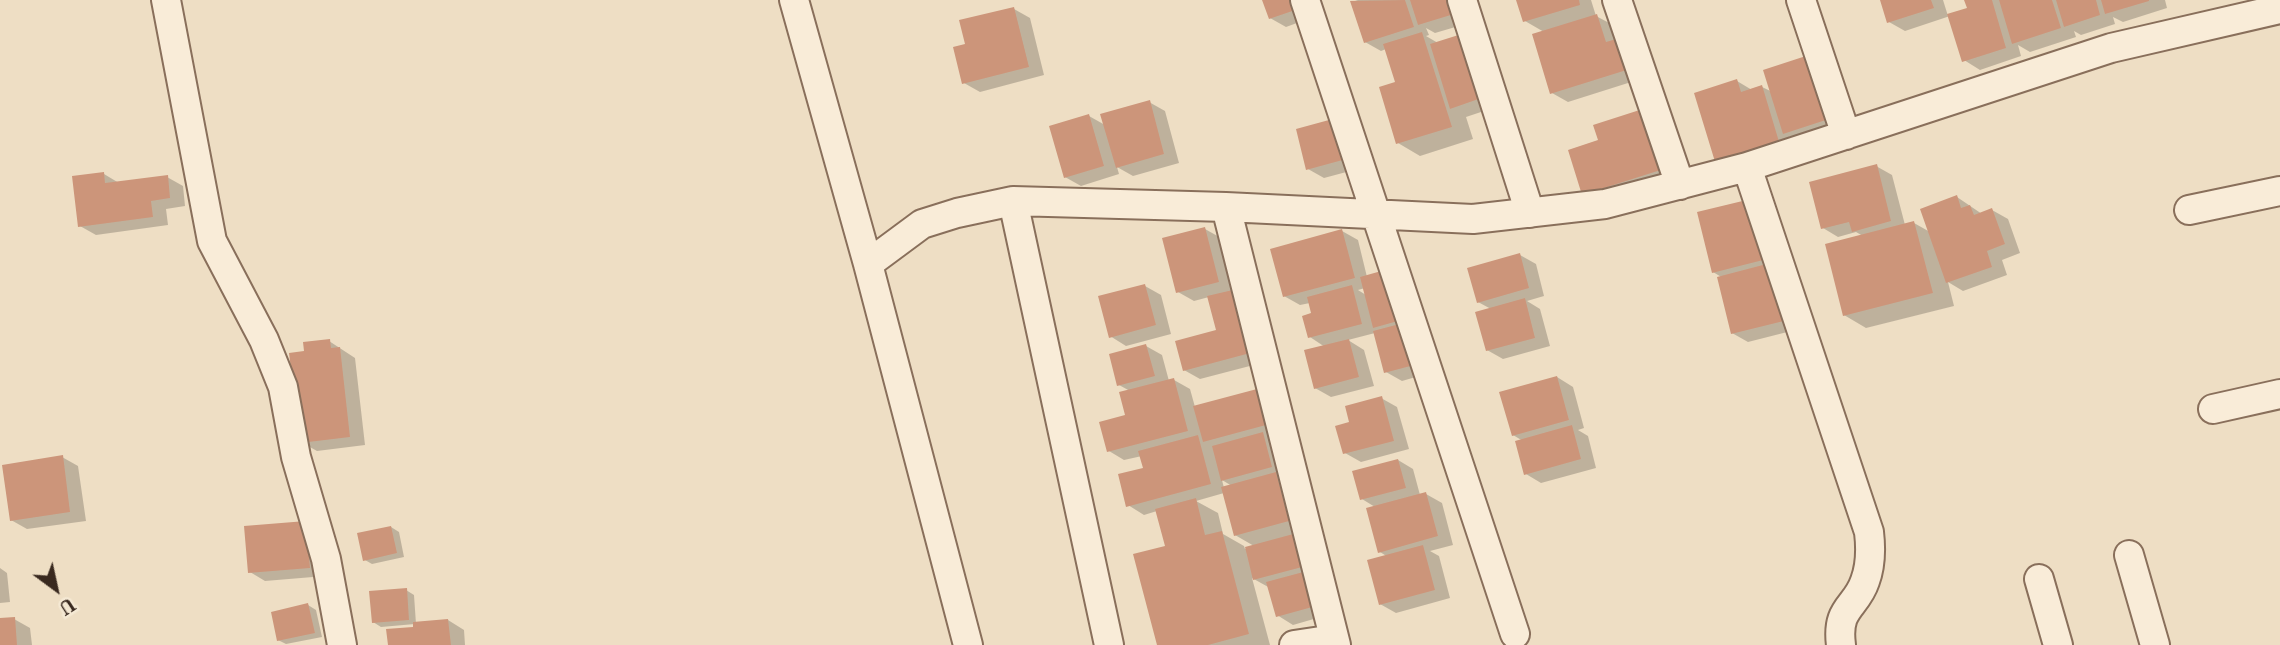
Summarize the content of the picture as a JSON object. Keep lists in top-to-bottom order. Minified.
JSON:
{"north":"bottom right"}
